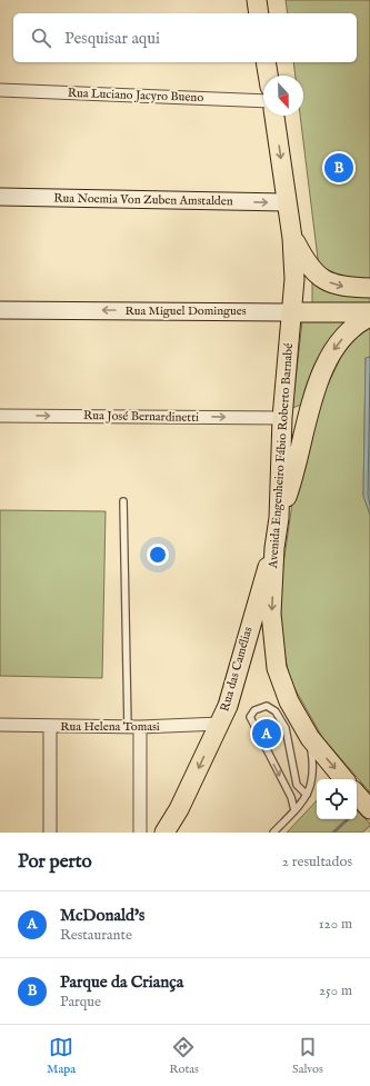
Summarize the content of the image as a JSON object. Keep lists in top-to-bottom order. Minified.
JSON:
{"streets":{"main road":["Rua Noemia Von Zuben Amstalden","Rua Miguel Domingues","Avenida Engenheiro Fábio Roberto Barnabé","Rua das Camélias"],"street":["Rua Luciano Jacyro Bueno","Rua José Bernardinetti","Rua Helena Tomasi"]},"crossings":[["Rua Noemia Von Zuben Amstalden","Avenida Engenheiro Fábio Roberto Barnabé"],["Rua Miguel Domingues","Avenida Engenheiro Fábio Roberto Barnabé"],["Rua José Bernardinetti","Avenida Engenheiro Fábio Roberto Barnabé"],["Avenida Engenheiro Fábio Roberto Barnabé","Rua das Camélias"],["Rua das Camélias","Rua Helena Tomasi"]],"one_way":["Rua Noemia Von Zuben Amstalden","Rua Miguel Domingues","Rua José Bernardinetti","Avenida Engenheiro Fábio Roberto Barnabé","Rua das Camélias"],"north":"bottom","page":{"search":"Pesquisar aqui","pins":["B","A"],"heading":["Por perto","2 resultados"],"list":[{"mark":"A","name":"McDonald's","note":"Restaurante","value":"120 m"},{"mark":"B","name":"Parque da Criança","note":"Parque","value":"250 m"}],"nav":["Mapa","Rotas","Salvos"]}}
